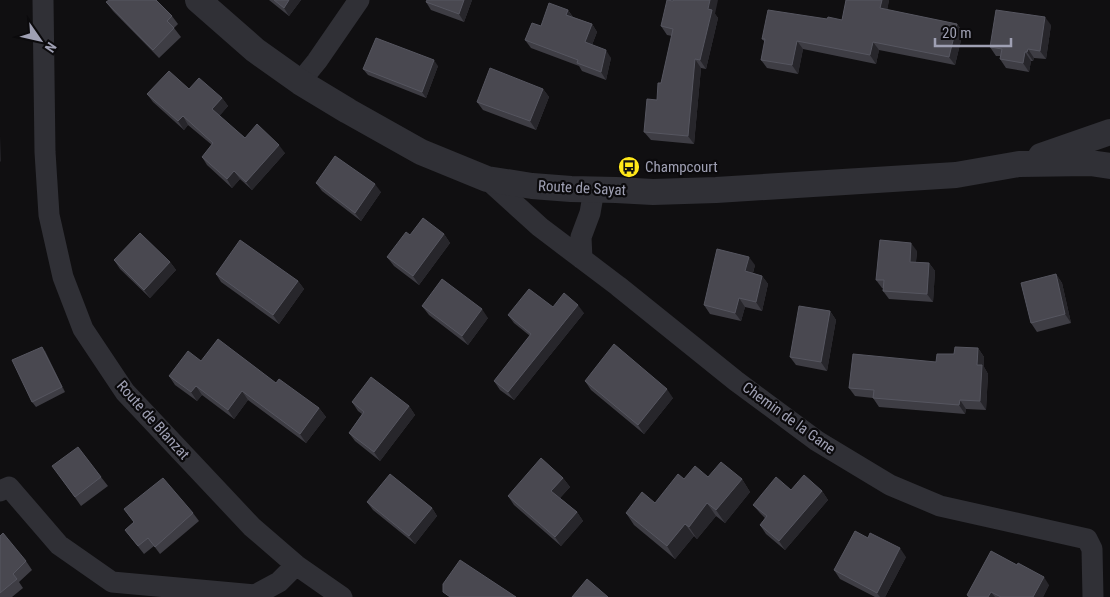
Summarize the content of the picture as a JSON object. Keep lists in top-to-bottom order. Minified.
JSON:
{"streets":{"street":["Route de Sayat","Chemin de la Gane","Route de Blanzat"]},"crossings":[["Route de Sayat","Chemin de la Gane"]],"places":{"bus stop":["Champcourt"]},"scale_bar":"20 m","north":"bottom right"}
